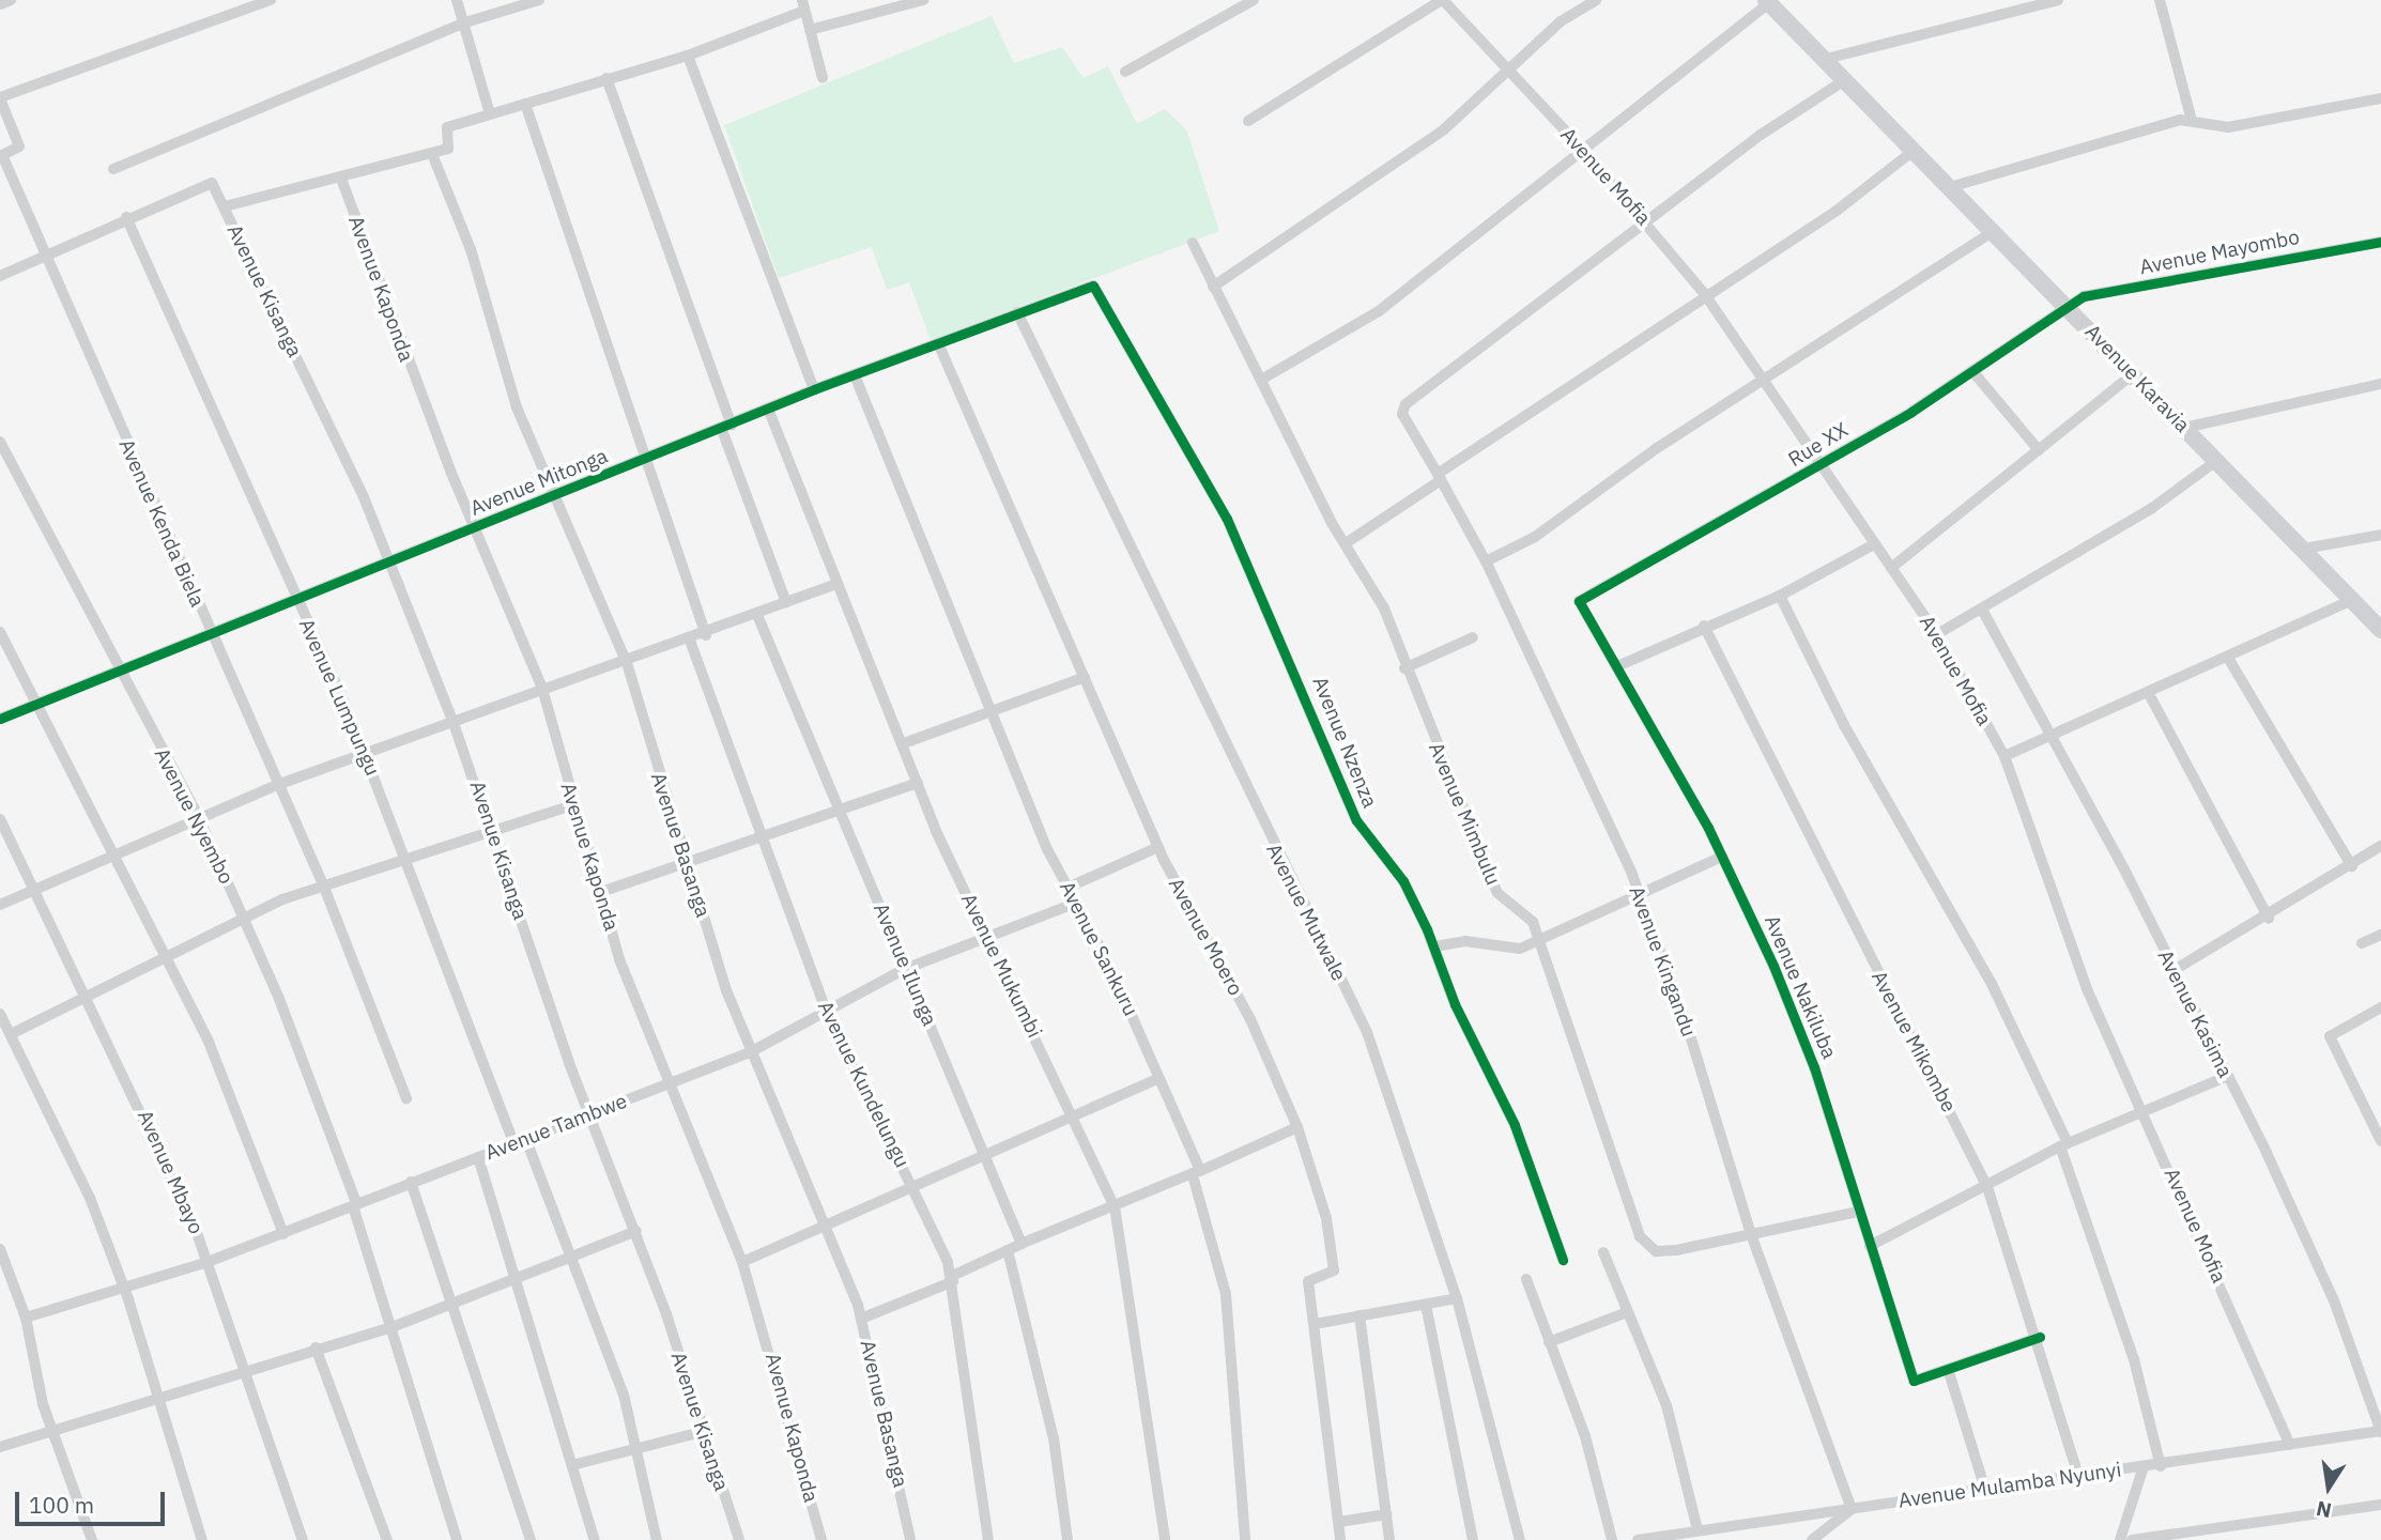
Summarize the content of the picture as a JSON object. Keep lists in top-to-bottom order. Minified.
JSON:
{"streets":{"street":["Avenue Mofia","Avenue Mayombo","Avenue Kaponda","Avenue Kisanga","Avenue Karavia","Rue XX","Avenue Mitonga","Avenue Kenda Biela","Avenue Lumpungu","Avenue Nzenza","Avenue Mimbulu","Avenue Nyembo","Avenue Basanga","Avenue Mutwale","Avenue Moero","Avenue Sankuru","Avenue Kingandu","Avenue Ilunga","Avenue Mukumbi","Avenue Nakiluba","Avenue Kasima","Avenue Mikombe","Avenue Kundelungu","Avenue Tambwe","Avenue Mbayo","Avenue Mulamba Nyunyi"]},"crossings":[["Avenue Mofia","Rue XX"],["Avenue Mofia","Avenue Kingandu"],["Avenue Mofia","Avenue Mulamba Nyunyi"],["Avenue Mayombo","Avenue Karavia"],["Avenue Mayombo","Rue XX"],["Avenue Kaponda","Avenue Mitonga"],["Avenue Kaponda","Avenue Tambwe"],["Avenue Kisanga","Avenue Mitonga"],["Avenue Kisanga","Avenue Lumpungu"],["Avenue Kisanga","Avenue Tambwe"],["Avenue Karavia","Rue XX"],["Rue XX","Avenue Nakiluba"],["Avenue Mitonga","Avenue Kenda Biela"],["Avenue Mitonga","Avenue Lumpungu"],["Avenue Mitonga","Avenue Nzenza"],["Avenue Mitonga","Avenue Nyembo"],["Avenue Mitonga","Avenue Basanga"],["Avenue Mitonga","Avenue Mutwale"],["Avenue Mitonga","Avenue Moero"],["Avenue Mitonga","Avenue Sankuru"],["Avenue Mitonga","Avenue Mukumbi"],["Avenue Lumpungu","Avenue Tambwe"],["Avenue Mimbulu","Avenue Kingandu"],["Avenue Mimbulu","Avenue Nakiluba"],["Avenue Nyembo","Avenue Tambwe"],["Avenue Basanga","Avenue Tambwe"],["Avenue Sankuru","Avenue Tambwe"],["Avenue Kingandu","Avenue Mulamba Nyunyi"],["Avenue Ilunga","Avenue Tambwe"],["Avenue Mukumbi","Avenue Tambwe"],["Avenue Kasima","Avenue Mulamba Nyunyi"],["Avenue Mikombe","Avenue Mulamba Nyunyi"],["Avenue Kundelungu","Avenue Tambwe"],["Avenue Tambwe","Avenue Mbayo"]],"scale_bar":"100 m","north":"bottom"}
